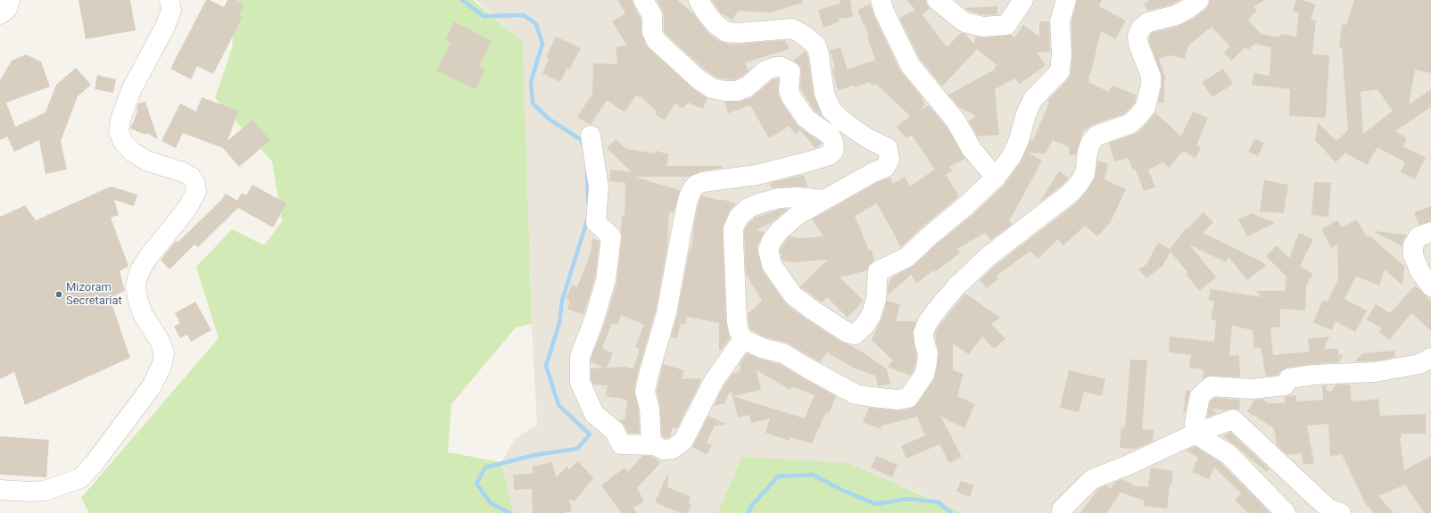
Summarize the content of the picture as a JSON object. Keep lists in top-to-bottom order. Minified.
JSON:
{"places":["Mizoram Secretariat"]}
